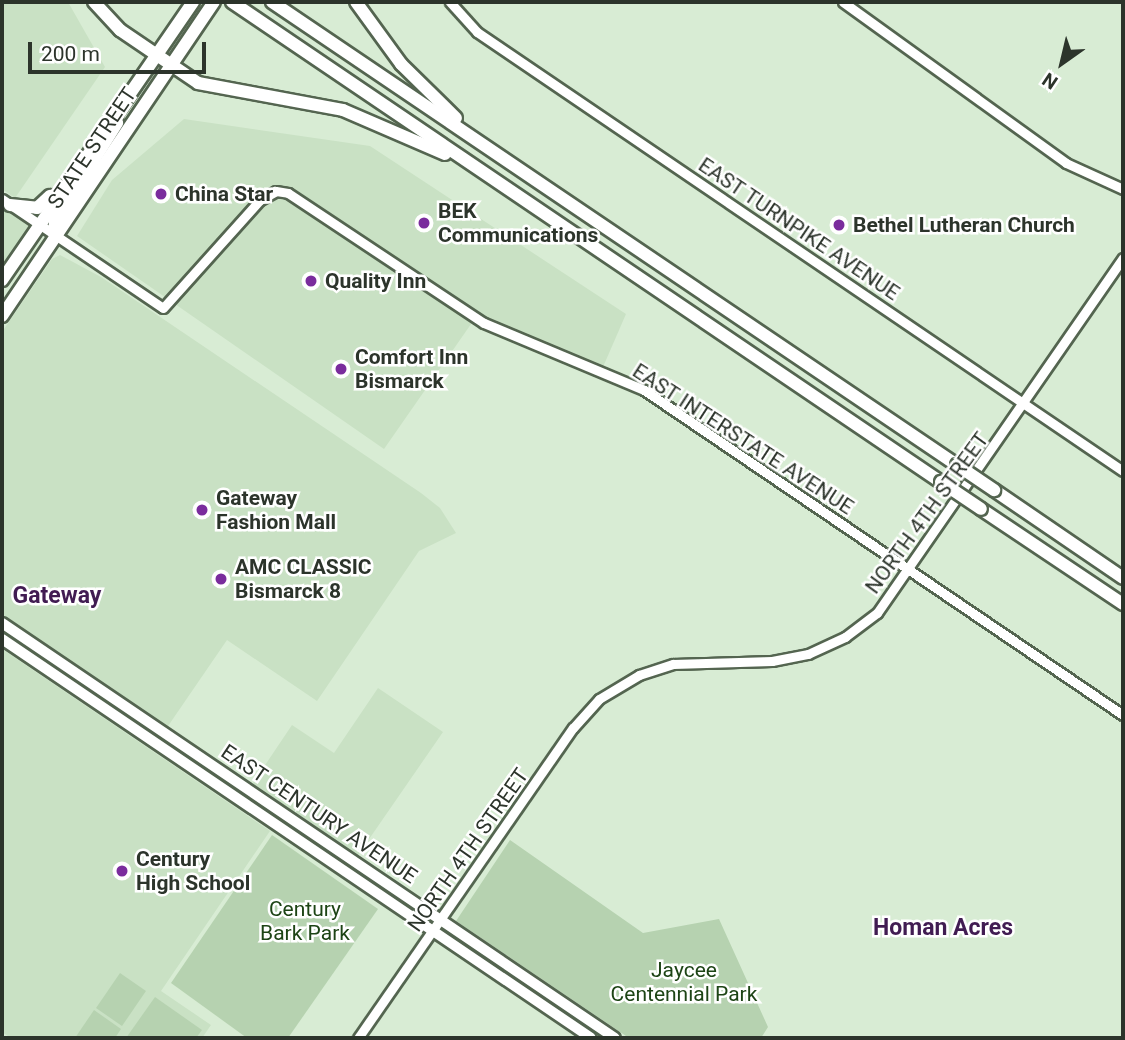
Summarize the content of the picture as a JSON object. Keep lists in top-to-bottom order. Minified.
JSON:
{"streets":{"highway":["STATE STREET"],"main road":["EAST CENTURY AVENUE"],"street":["EAST TURNPIKE AVENUE","EAST INTERSTATE AVENUE","NORTH 4TH STREET"]},"crossings":[["STATE STREET","EAST INTERSTATE AVENUE"],["EAST TURNPIKE AVENUE","NORTH 4TH STREET"],["EAST INTERSTATE AVENUE","NORTH 4TH STREET"],["NORTH 4TH STREET","EAST CENTURY AVENUE"]],"districts":["Gateway","Homan Acres"],"parks":["Century Bark Park","Jaycee Centennial Park"],"places":["China Star","BEK Communications","Bethel Lutheran Church","Quality Inn","Comfort Inn Bismarck","Gateway Fashion Mall","AMC CLASSIC Bismarck 8","Century High School"],"scale_bar":"200 m","north":"bottom left"}
